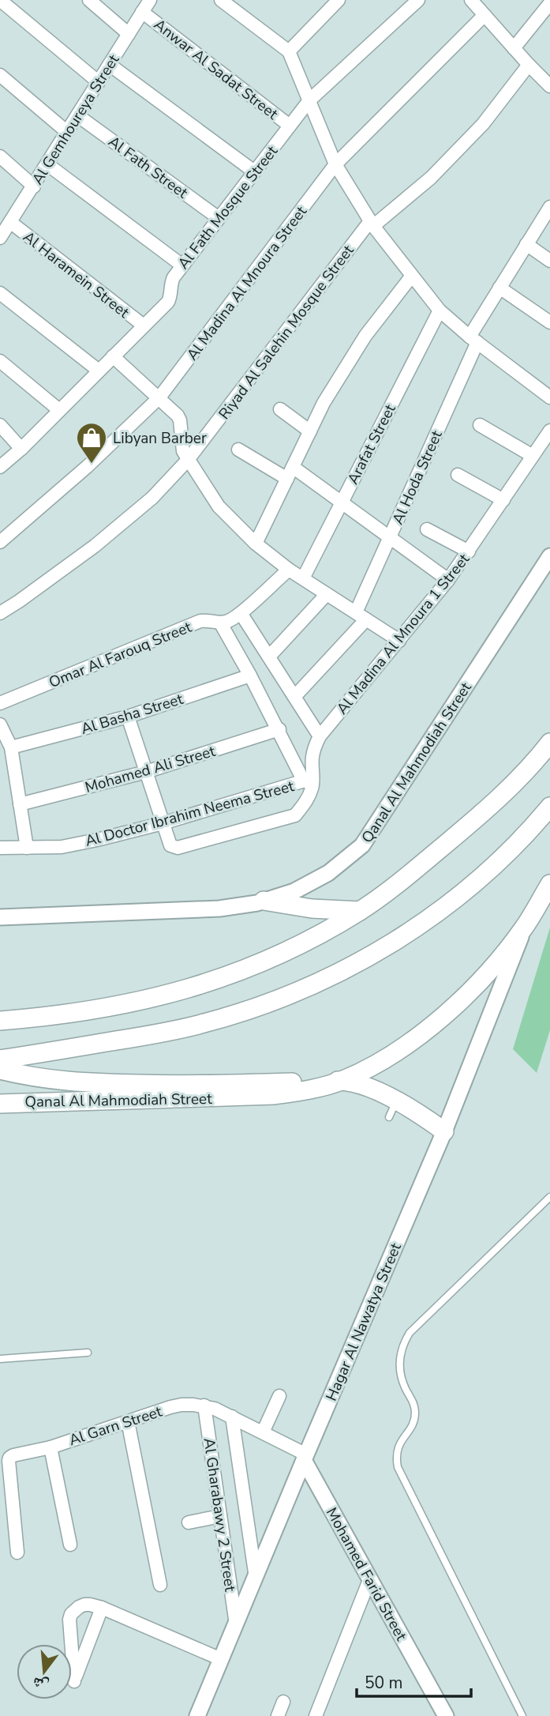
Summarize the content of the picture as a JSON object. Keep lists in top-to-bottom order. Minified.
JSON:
{"streets":{"main road":["Qanal Al Mahmodiah Street"],"street":["Anwar Al Sadat Street","Al Gemhoureya Street","Al Fath Street","Al Fath Mosque Street","Al Haramein Street","Al Madina Al Mnoura Street","Riyad Al Salehin Mosque Street","Arafat Street","Al Hoda Street","Al Madina Al Mnoura 1 Street","Omar Al Farouq Street","Al Basha Street","Mohamed Ali Street","Al Doctor Ibrahim Neema Street","Hagar Al Nawatya Street","Al Garn Street","Al Gharabawy 2 Street","Mohamed Farid Street"]},"crossings":[["Anwar Al Sadat Street","Al Gemhoureya Street"],["Anwar Al Sadat Street","Al Fath Mosque Street"],["Al Gemhoureya Street","Al Fath Street"],["Al Gemhoureya Street","Al Haramein Street"],["Al Fath Street","Al Fath Mosque Street"],["Al Fath Mosque Street","Al Haramein Street"],["Al Madina Al Mnoura 1 Street","Al Doctor Ibrahim Neema Street"],["Qanal Al Mahmodiah Street","Hagar Al Nawatya Street"],["Hagar Al Nawatya Street","Al Garn Street"],["Hagar Al Nawatya Street","Al Gharabawy 2 Street"],["Hagar Al Nawatya Street","Mohamed Farid Street"],["Al Garn Street","Al Gharabawy 2 Street"],["Al Garn Street","Mohamed Farid Street"]],"places":{"shop":["Libyan Barber"]},"scale_bar":"50 m","north":"bottom"}
